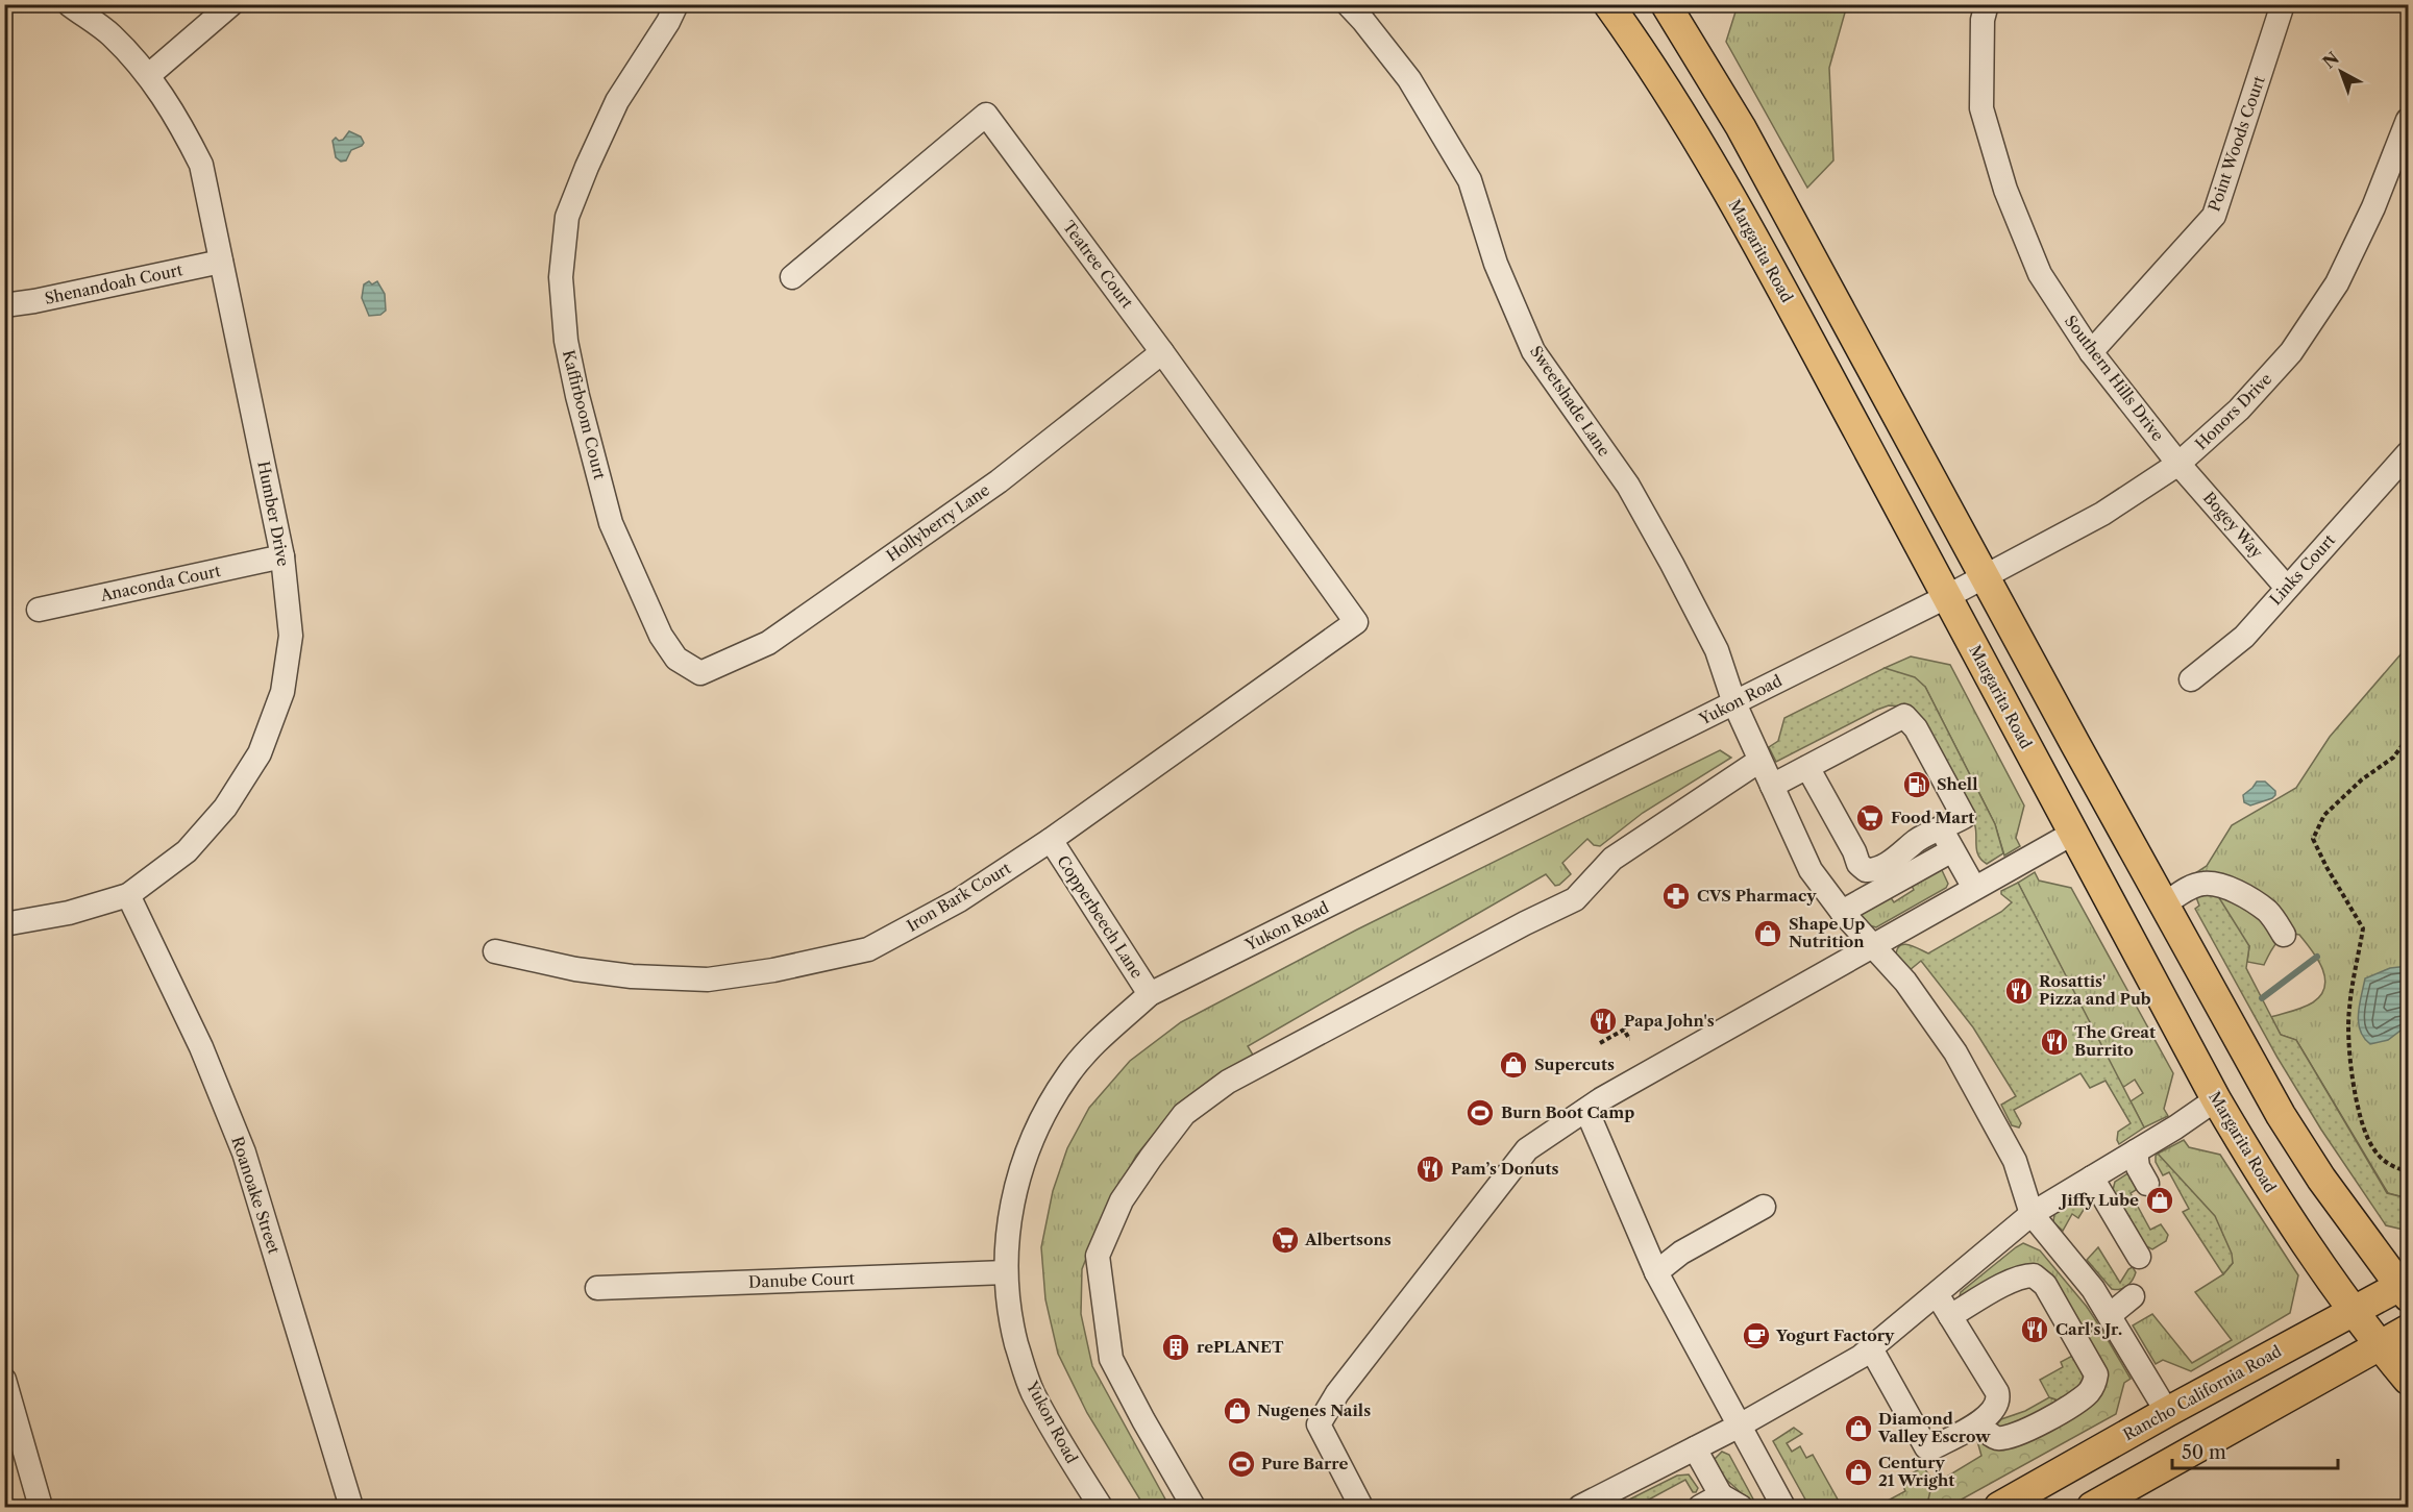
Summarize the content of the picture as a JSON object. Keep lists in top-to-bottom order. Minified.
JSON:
{"streets":{"main road":["Margarita Road","Rancho California Road"],"street":["Point Woods Court","Teatree Court","Shenandoah Court","Southern Hills Drive","Sweetshade Lane","Honors Drive","Kaffirboom Court","Humber Drive","Hollyberry Lane","Bogey Way","Links Court","Anaconda Court","Yukon Road","Iron Bark Court","Copperbeech Lane","Roanoake Street","Danube Court"]},"crossings":[["Point Woods Court","Southern Hills Drive"],["Margarita Road","Honors Drive"],["Margarita Road","Yukon Road"],["Margarita Road","Rancho California Road"],["Teatree Court","Hollyberry Lane"],["Teatree Court","Iron Bark Court"],["Shenandoah Court","Humber Drive"],["Southern Hills Drive","Honors Drive"],["Southern Hills Drive","Bogey Way"],["Sweetshade Lane","Yukon Road"],["Honors Drive","Bogey Way"],["Honors Drive","Yukon Road"],["Kaffirboom Court","Hollyberry Lane"],["Humber Drive","Anaconda Court"],["Humber Drive","Roanoake Street"],["Bogey Way","Links Court"],["Yukon Road","Copperbeech Lane"],["Yukon Road","Danube Court"],["Iron Bark Court","Copperbeech Lane"]],"places":{"fuel station":["Shell"],"supermarket":["Food Mart","Albertsons"],"pharmacy":["CVS Pharmacy"],"shop":["Shape Up Nutrition","Supercuts","Jiffy Lube","Nugenes Nails","Diamond Valley Escrow","Century 21 Wright"],"restaurant":["Rosattis' Pizza and Pub","Papa John's","The Great Burrito","Pam’s Donuts","Carl's Jr."],"sports":["Burn Boot Camp","Pure Barre"],"cafe":["Yogurt Factory"],"building":["rePLANET"]},"scale_bar":"50 m","north":"top left"}
